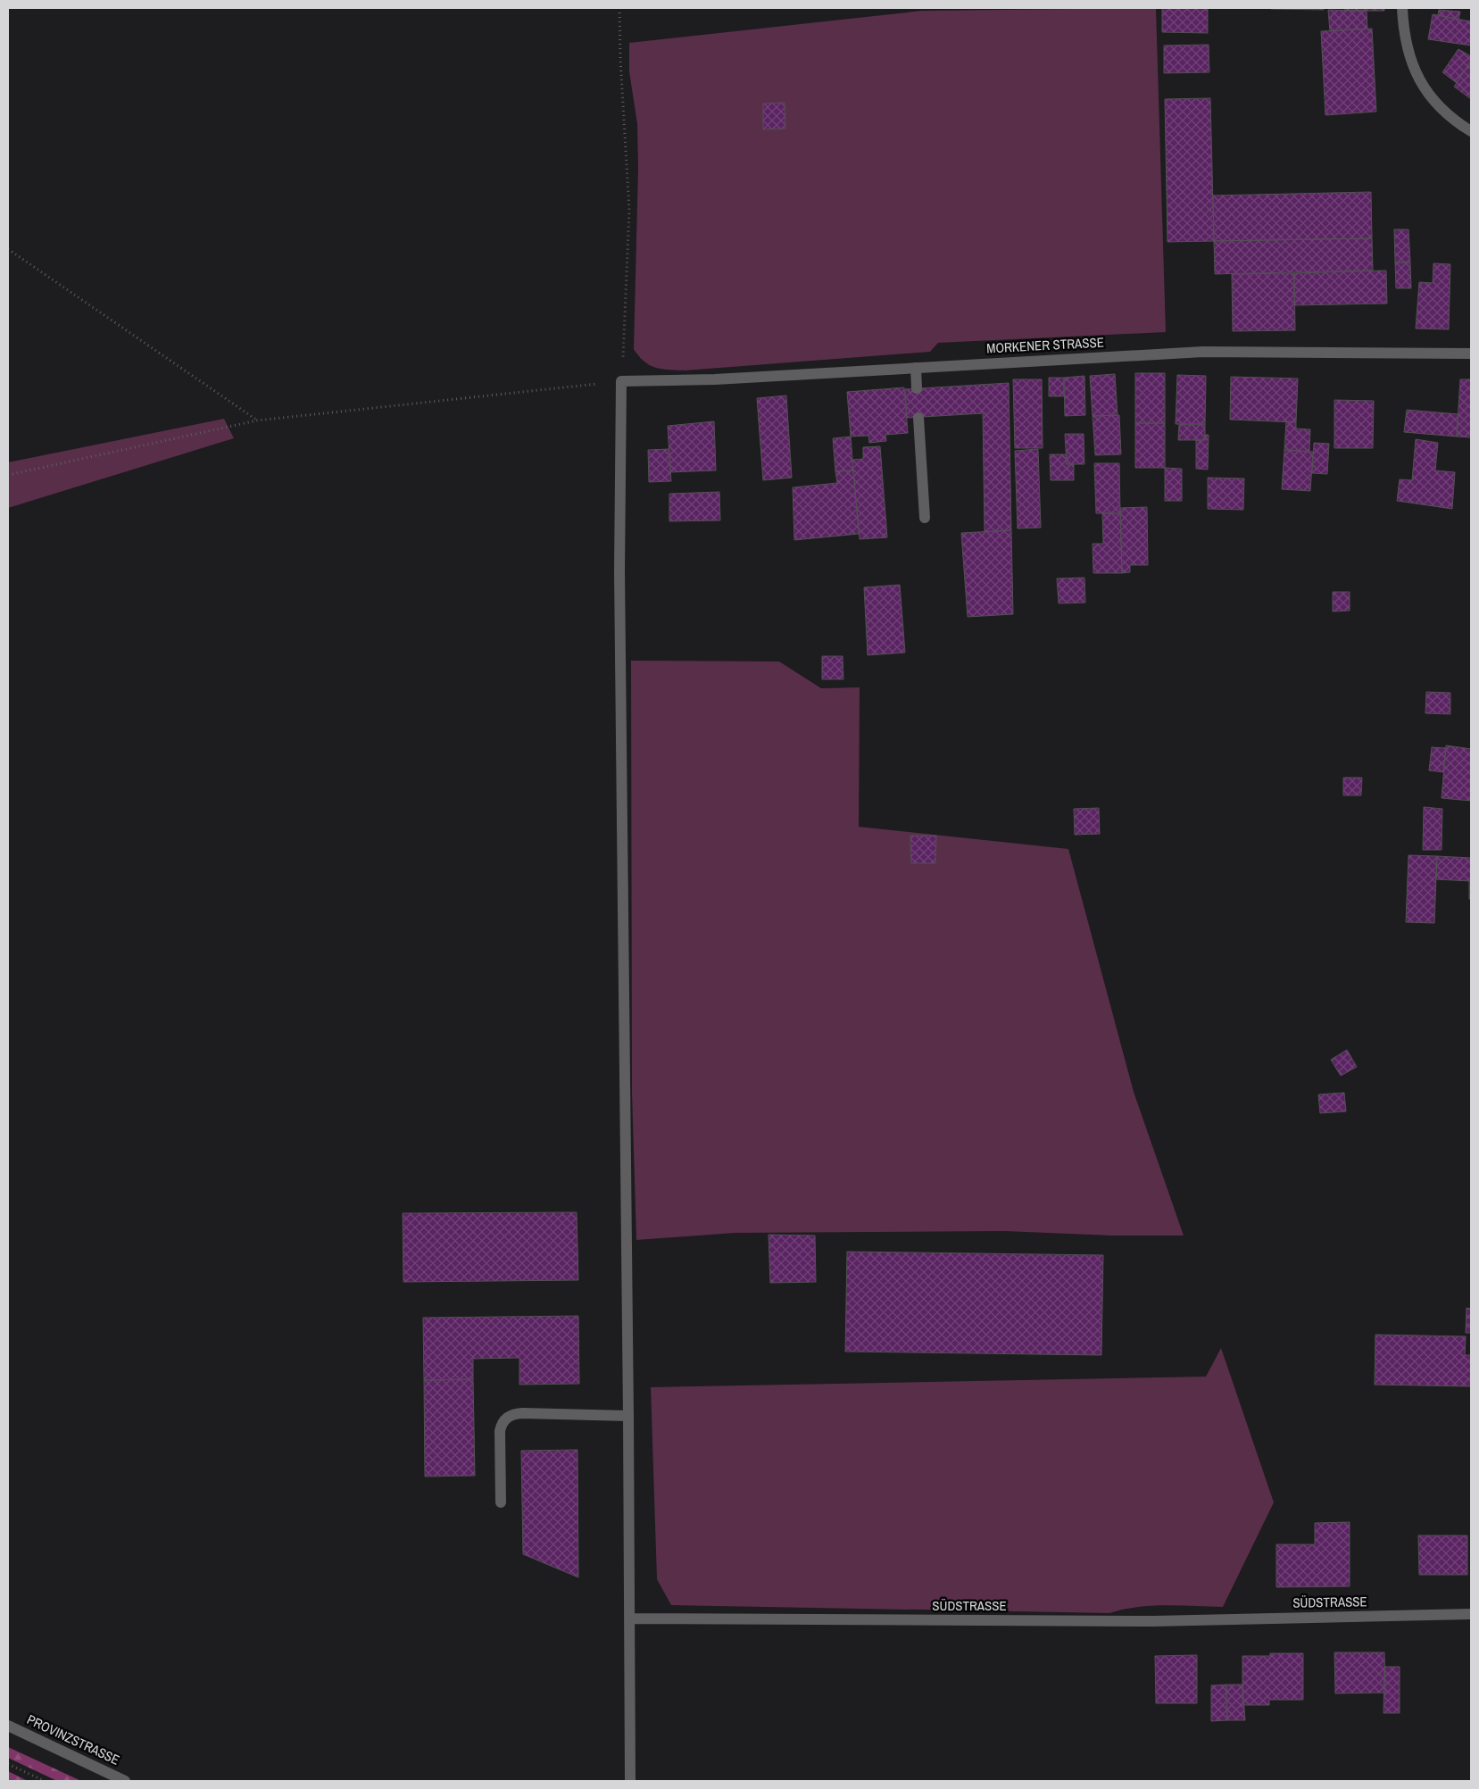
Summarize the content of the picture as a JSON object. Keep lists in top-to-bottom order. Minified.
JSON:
{"streets":{"street":["MORKENER STRASSE","SÜDSTRASSE","PROVINZSTRASSE"]}}
